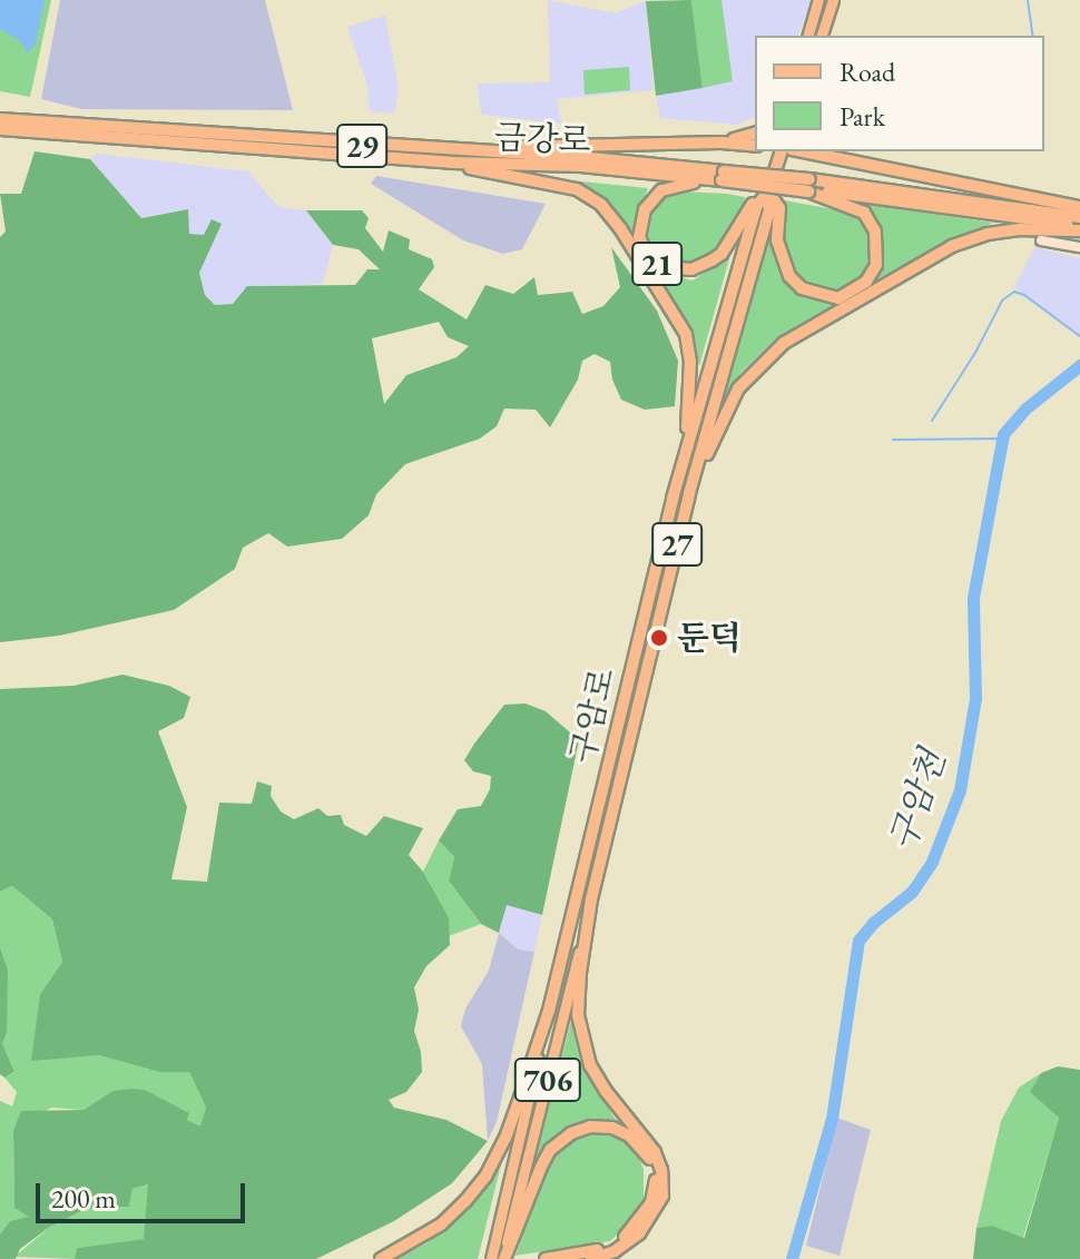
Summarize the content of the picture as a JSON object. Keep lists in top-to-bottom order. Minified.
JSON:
{"streets":{"highway":["금강로","29","21","27","구암로"],"main road":["706"]},"crossings":[["금강로","21"],["21","구암로"],["27","구암로"]],"water":["구암천"],"places":["둔덕"],"legend":["Road","Park"],"scale_bar":"200 m"}
